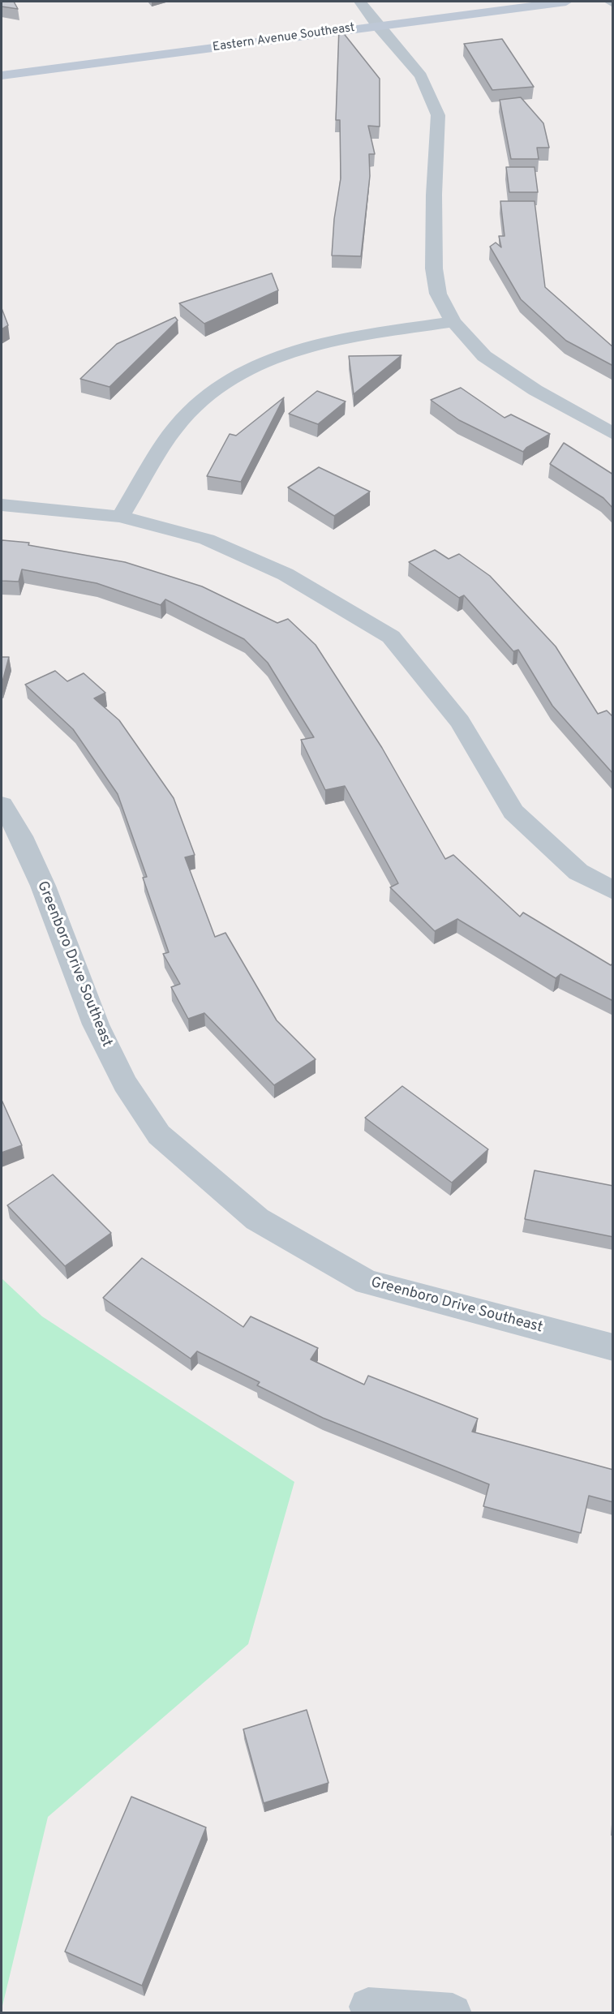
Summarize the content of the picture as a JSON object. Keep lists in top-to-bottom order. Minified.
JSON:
{"streets":{"street":["Eastern Avenue Southeast","Greenboro Drive Southeast"]}}
